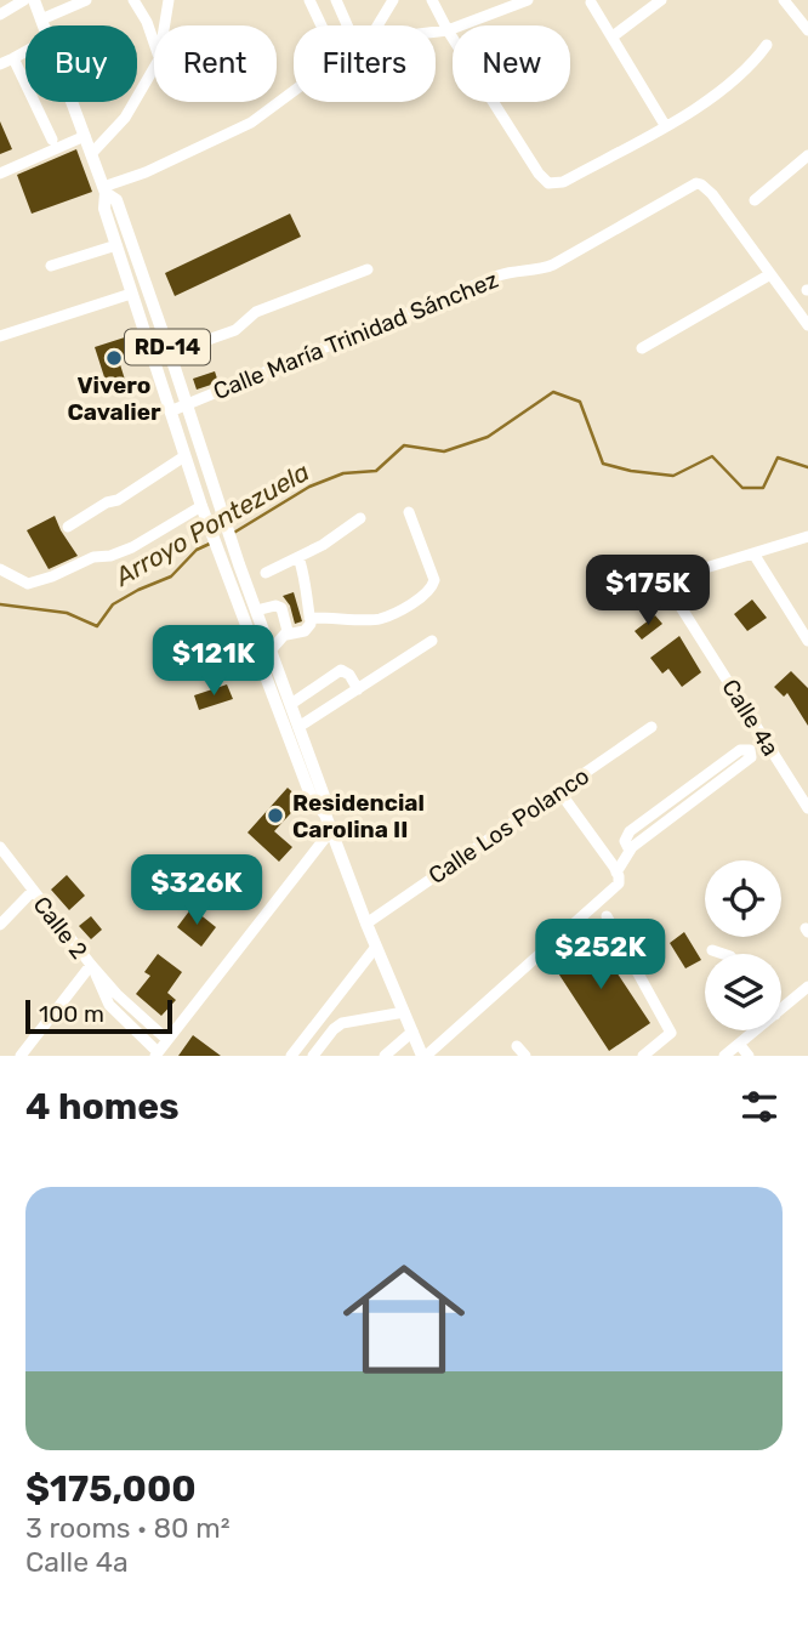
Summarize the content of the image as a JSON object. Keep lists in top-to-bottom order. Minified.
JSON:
{"streets":{"main road":["RD-14"],"street":["Calle María Trinidad Sánchez","Calle 4a","Calle Los Polanco","Calle 2"]},"crossings":[["Calle María Trinidad Sánchez","RD-14"],["RD-14","Calle Los Polanco"]],"water":["Arroyo Pontezuela"],"places":["Vivero Cavalier","Residencial Carolina II"],"scale_bar":"100 m","page":{"chip":["Buy","Rent","Filters","New"],"price":["$175K","$121K","$326K","$252K"],"scale":"100 m","heading":"4 homes","list":[{"name":"$175,000","note":"3 rooms · 80 m² · Calle 4a"}]}}
